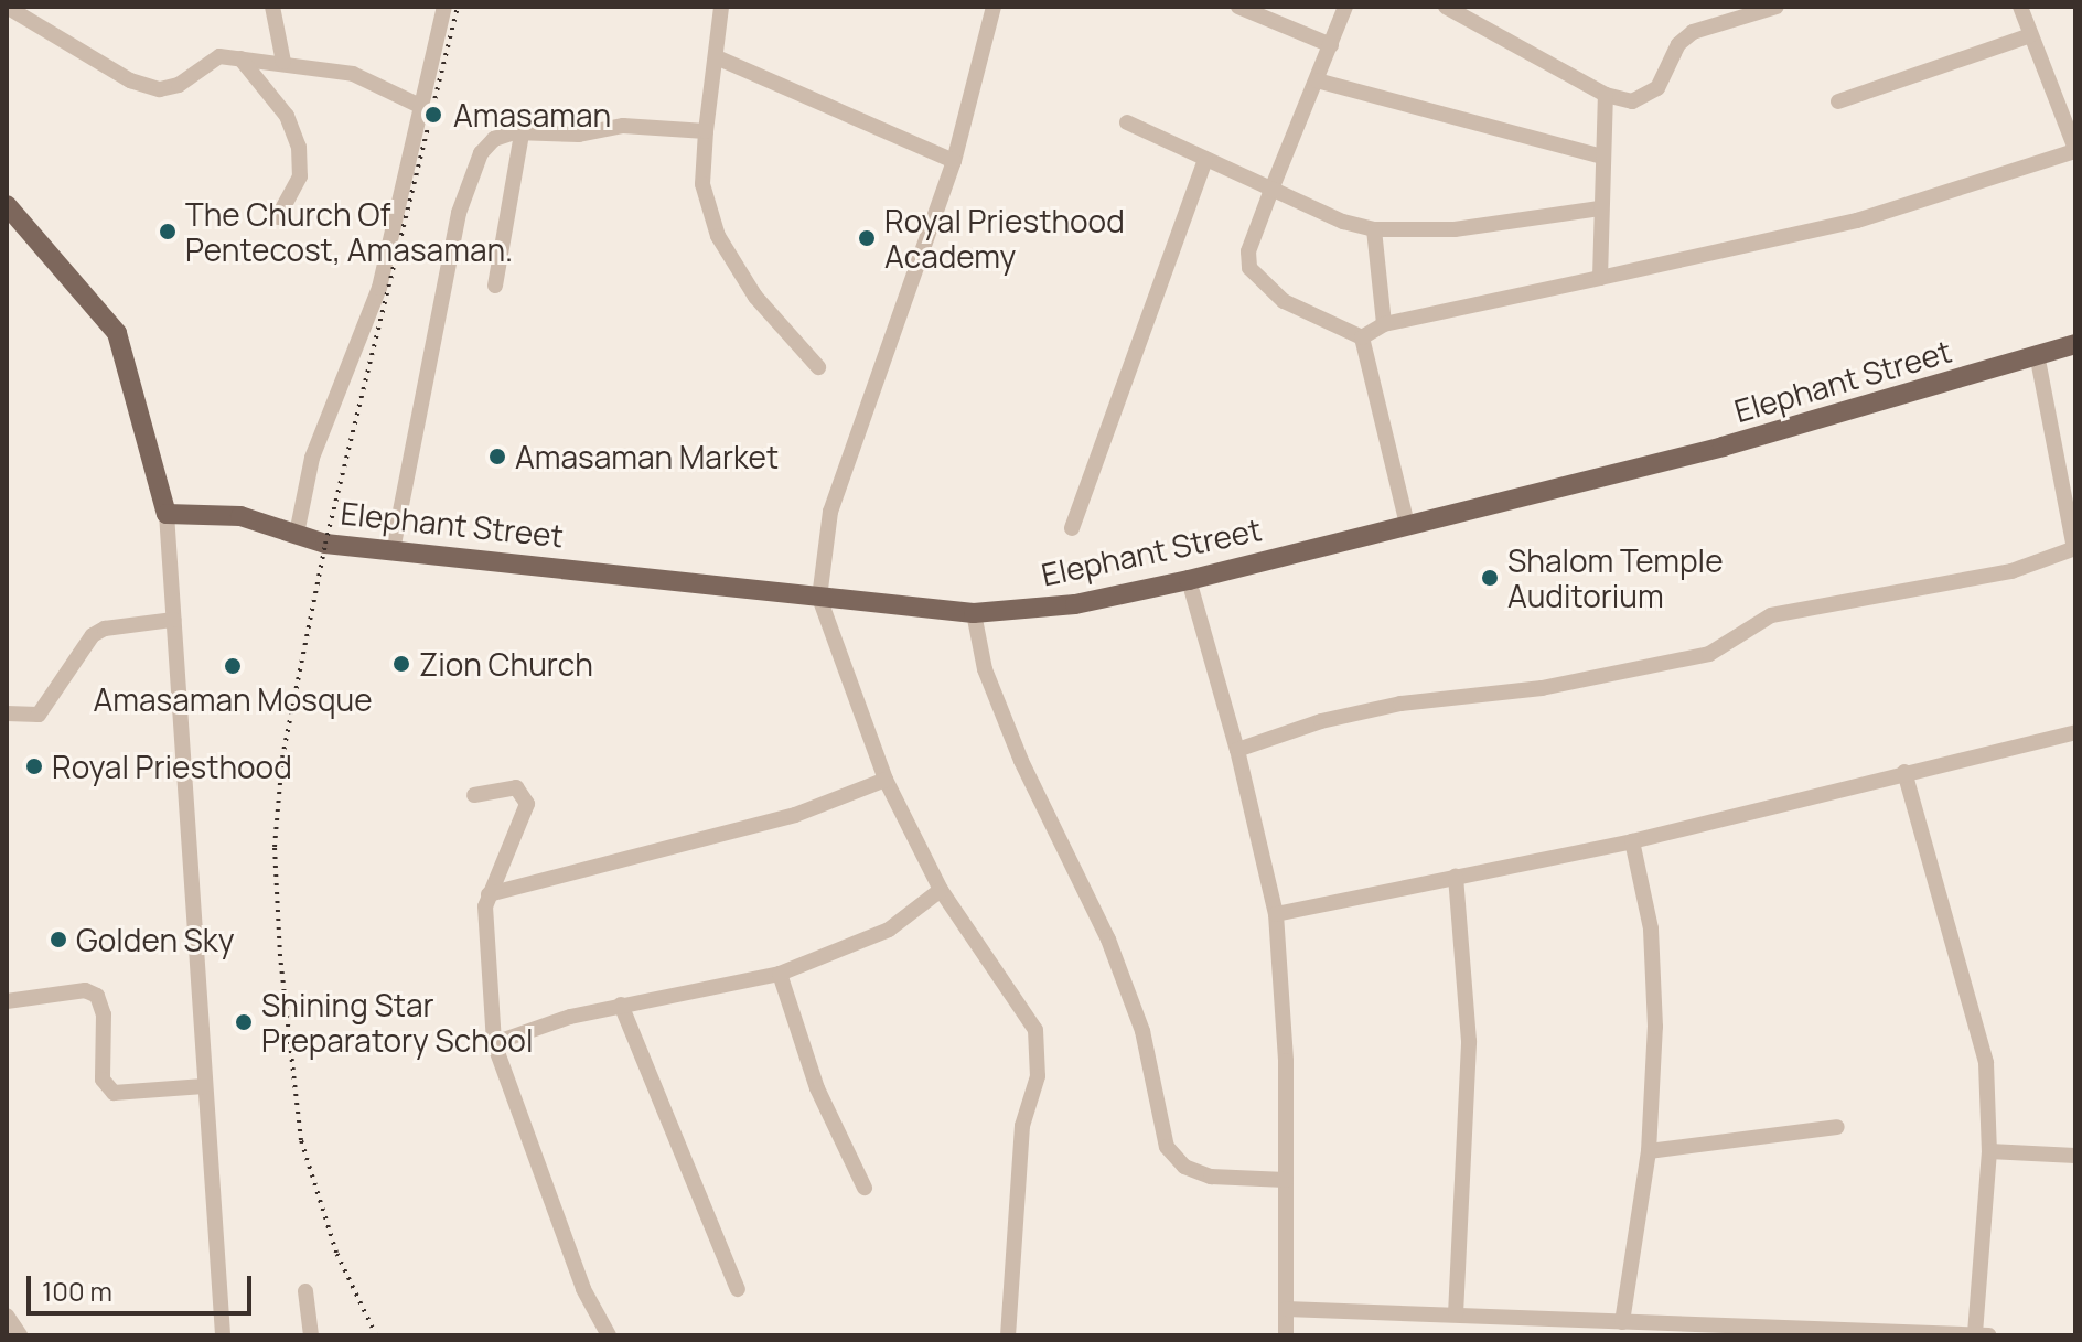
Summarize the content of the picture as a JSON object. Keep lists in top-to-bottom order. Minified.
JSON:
{"streets":{"main road":["Elephant Street"]},"places":["Amasaman","The Church Of Pentecost, Amasaman.","Royal Priesthood Academy","Amasaman Market","Shalom Temple Auditorium","Zion Church","Amasaman Mosque","Royal Priesthood","Golden Sky","Shining Star Preparatory School"],"scale_bar":"100 m"}
